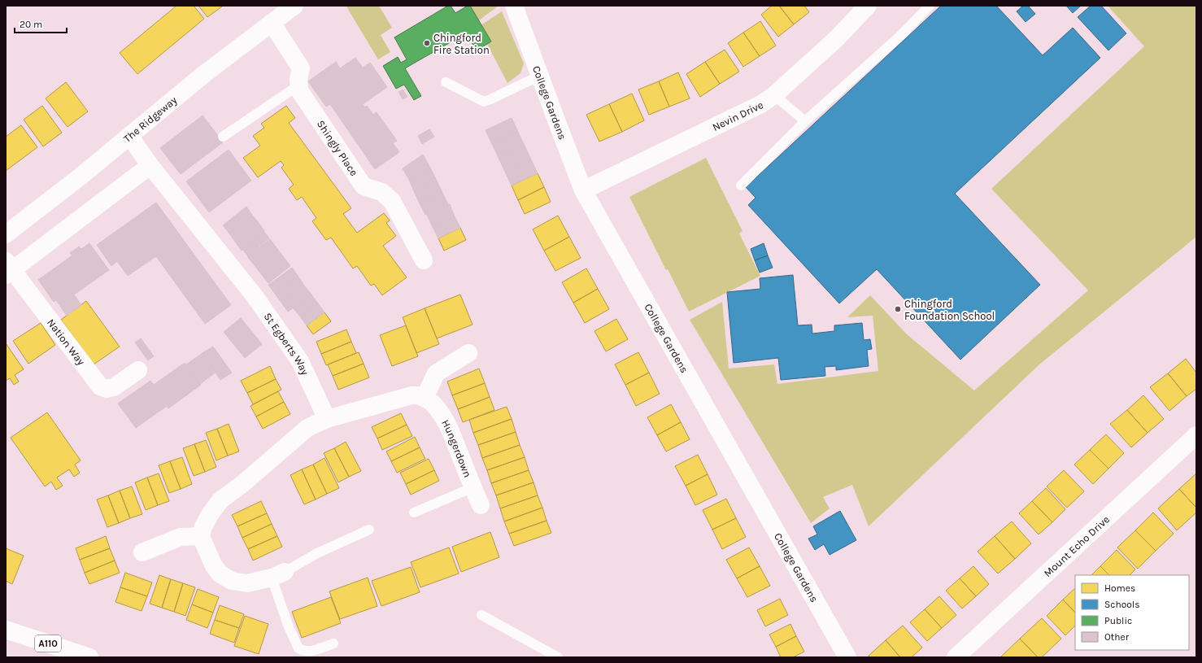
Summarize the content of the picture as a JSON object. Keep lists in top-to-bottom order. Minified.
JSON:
{"streets":{"street":["College Gardens","Nevin Drive","The Ridgeway","Shingly Place","Nation Way","St Egberts Way","Hungerdown","Mount Echo Drive","A110"]},"crossings":[["College Gardens","Nevin Drive"],["The Ridgeway","St Egberts Way"]],"places":["Chingford Fire Station","Chingford Foundation School"],"legend":["Homes","Schools","Public","Other"],"scale_bar":"20 m"}
